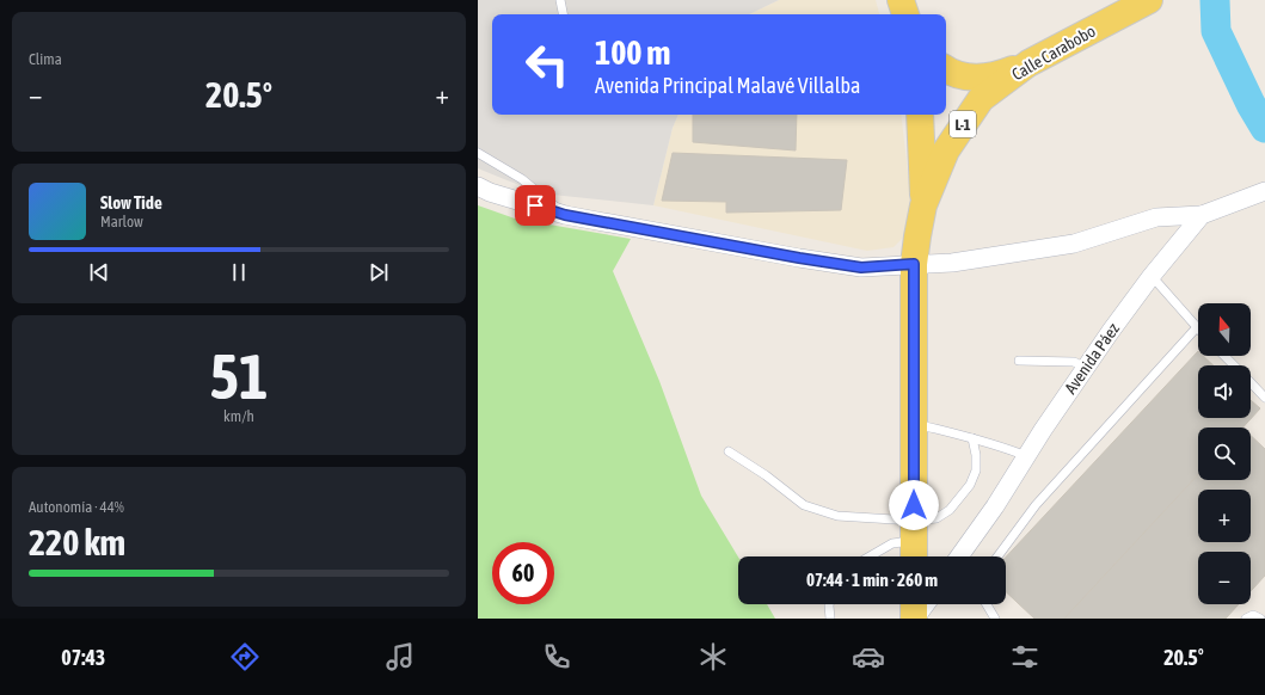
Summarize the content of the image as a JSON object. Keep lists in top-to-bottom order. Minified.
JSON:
{"streets":{"main road":["Calle Carabobo","L-1"],"street":["Avenida Páez"]},"crossings":[["Calle Carabobo","L-1"]],"north":"top","page":{"tile":["Clima",["51","km/h"],["Autonomía · 44%","220 km"]],"turn":["100 m","Avenida Principal Malavé Villalba"],"heat":["−","20.5°","+"],"song":["Slow Tide","Marlow"],"map_buttons":["+","−"],"limit":"60","trip":"07:44 · 1 min · 260 m","tabs":["07:43","20.5°"]}}
